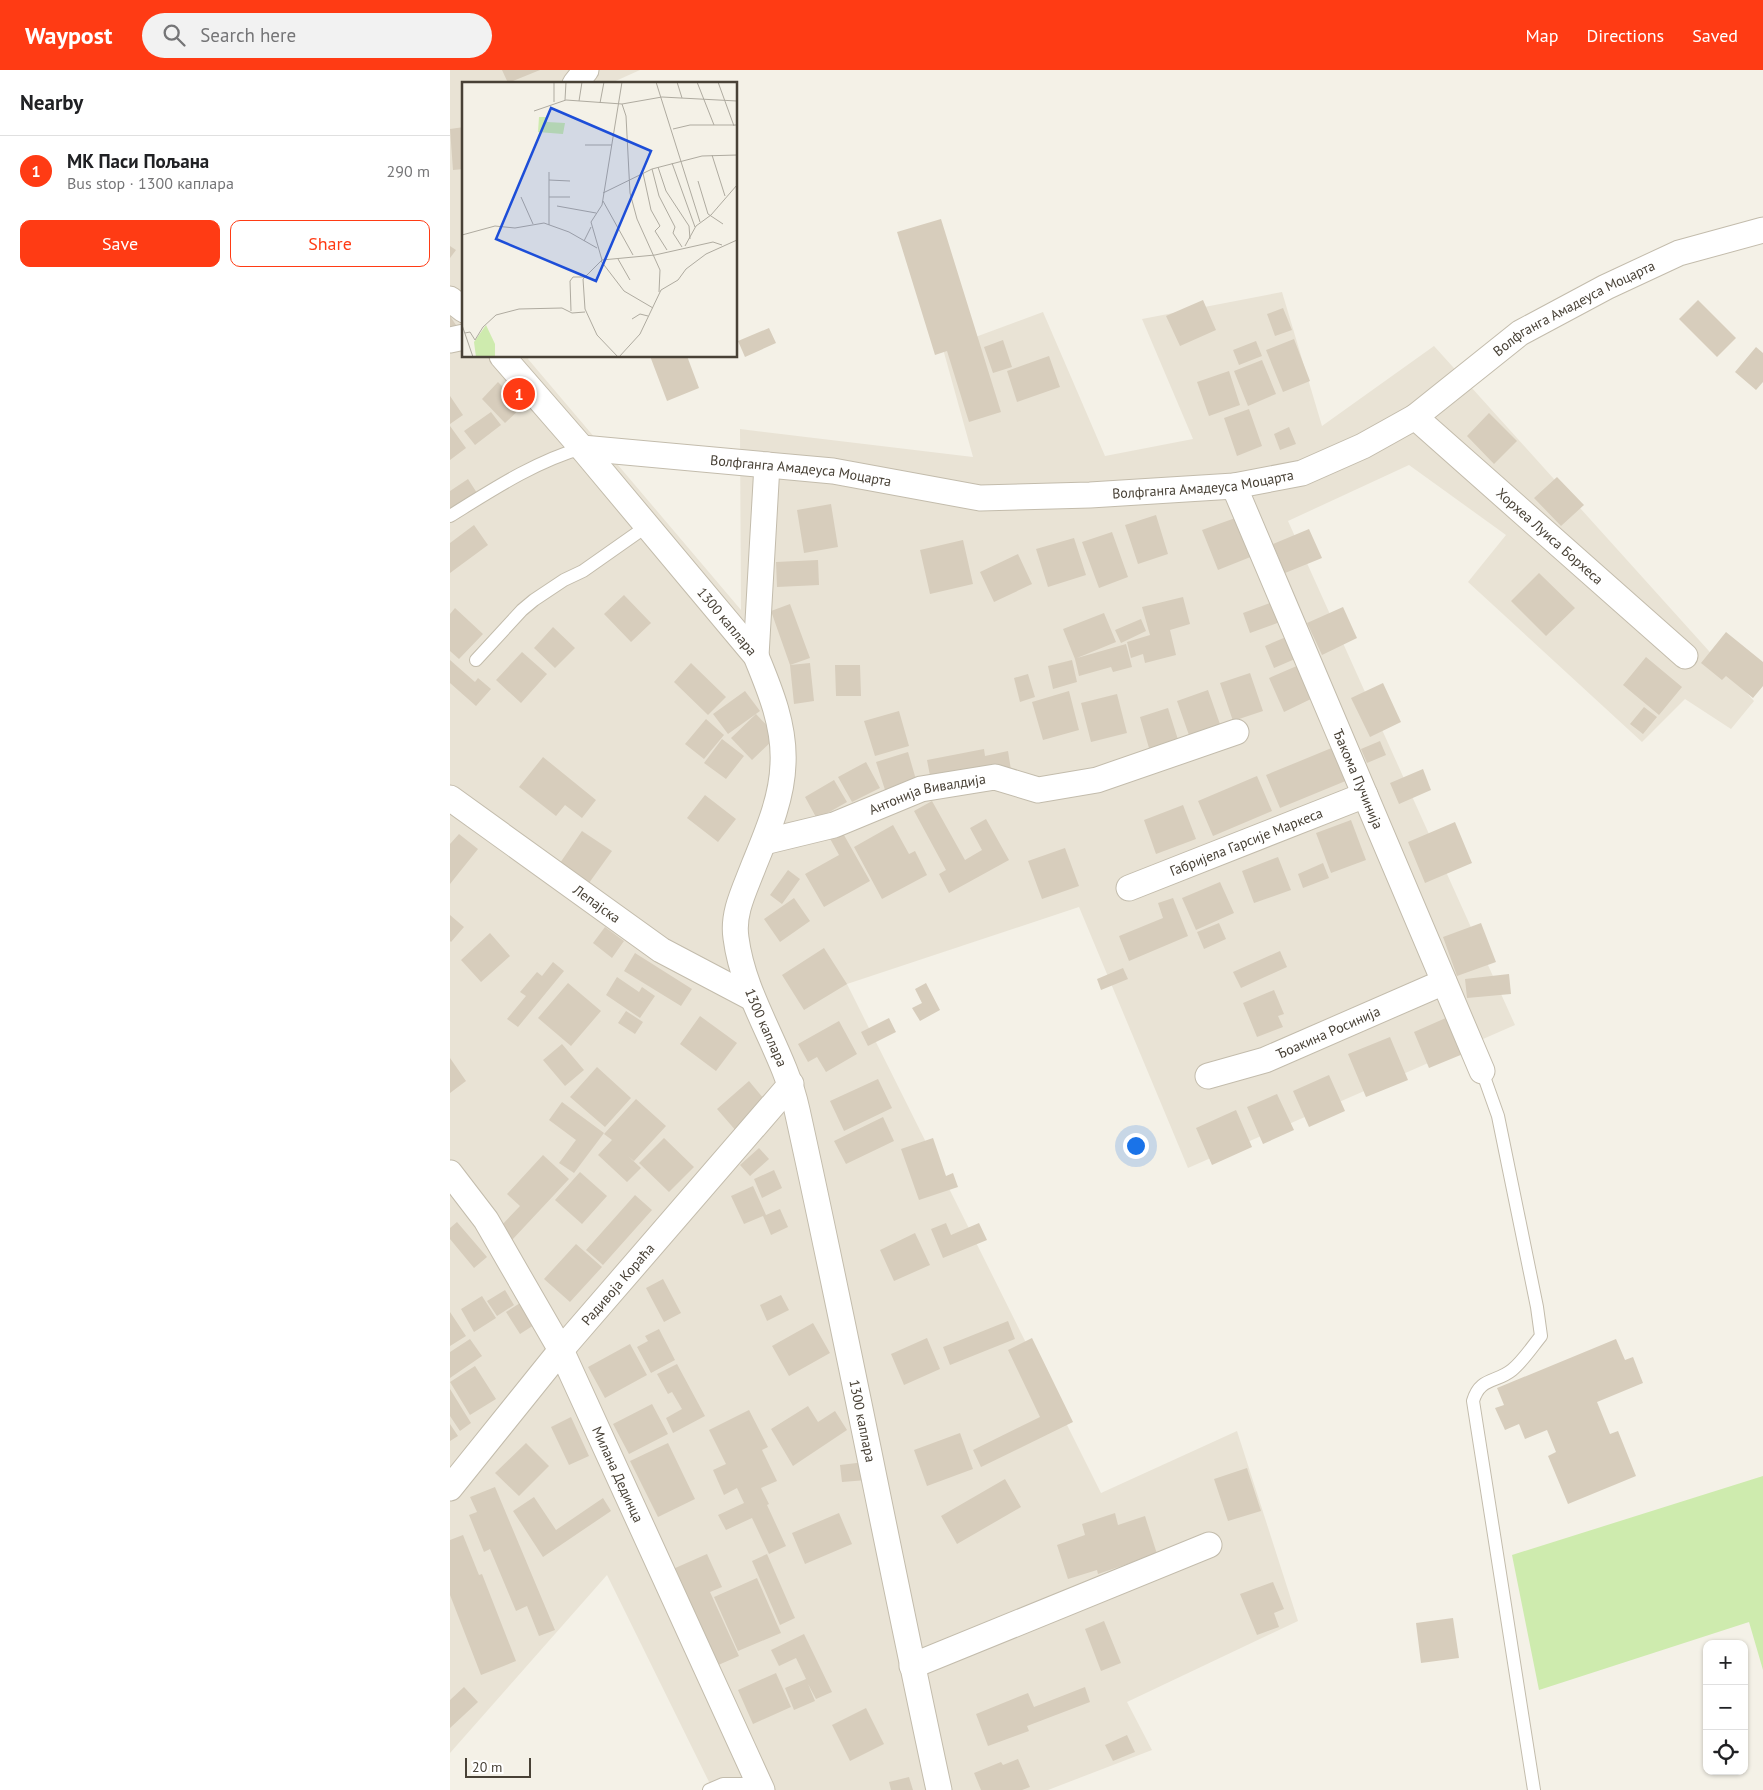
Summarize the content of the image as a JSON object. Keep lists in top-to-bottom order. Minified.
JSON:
{"streets":{"street":["Волфганга Амадеуса Моцарта","Хорхеа Луиса Борхеса","1300 каплара","Ђакома Пучинија","Антонија Вивалдија","Габријела Гарсије Маркеса","Лепајска","Ђоакина Росинија","Радивоја Кораћа","Милана Дединца"]},"crossings":[["Волфганга Амадеуса Моцарта","Хорхеа Луиса Борхеса"],["Волфганга Амадеуса Моцарта","1300 каплара"],["Волфганга Амадеуса Моцарта","Ђакома Пучинија"],["1300 каплара","Антонија Вивалдија"],["1300 каплара","Лепајска"],["1300 каплара","Радивоја Кораћа"],["Ђакома Пучинија","Габријела Гарсије Маркеса"],["Ђакома Пучинија","Ђоакина Росинија"],["Радивоја Кораћа","Милана Дединца"]],"scale_bar":"20 m","page":{"header":"Waypost","search":"Search here","nav":["Map","Directions","Saved"],"heading":"Nearby","list":[{"mark":"1","name":"МК Паси Пољана","note":"Bus stop · 1300 каплара","value":"290 m"}],"buttons":["Save","Share"],"pins":"1","map_buttons":["+","−"],"scale":"20 m"}}
